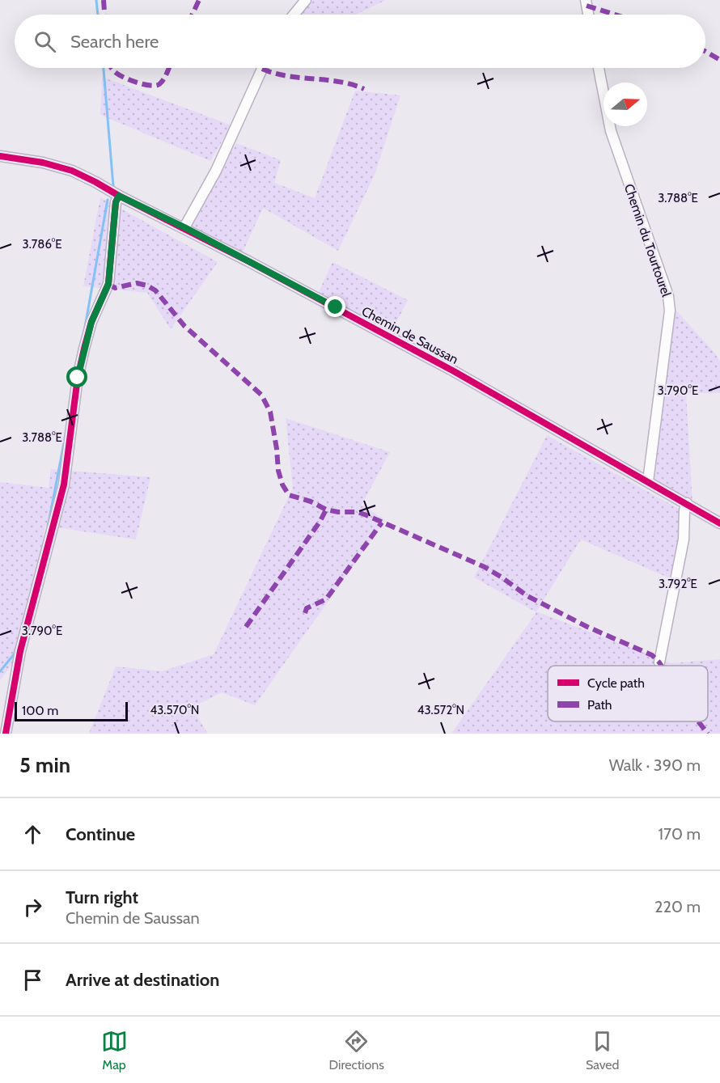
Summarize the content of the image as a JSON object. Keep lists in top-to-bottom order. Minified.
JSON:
{"streets":{"street":["Chemin du Tourtourel","Chemin de Saussan"]},"crossings":[["Chemin du Tourtourel","Chemin de Saussan"]],"legend":["Cycle path","Path"],"scale_bar":"100 m","north":"right","page":{"search":"Search here","scale":"100 m","heading":["5 min","Walk · 390 m"],"list":[["Continue","170 m"],["Turn right","Chemin de Saussan","220 m"],"Arrive at destination"],"nav":["Map","Directions","Saved"]},"coordinates":["3.788°E","3.786°E","3.790°E","3.792°E","43.570°N","43.572°N"]}
